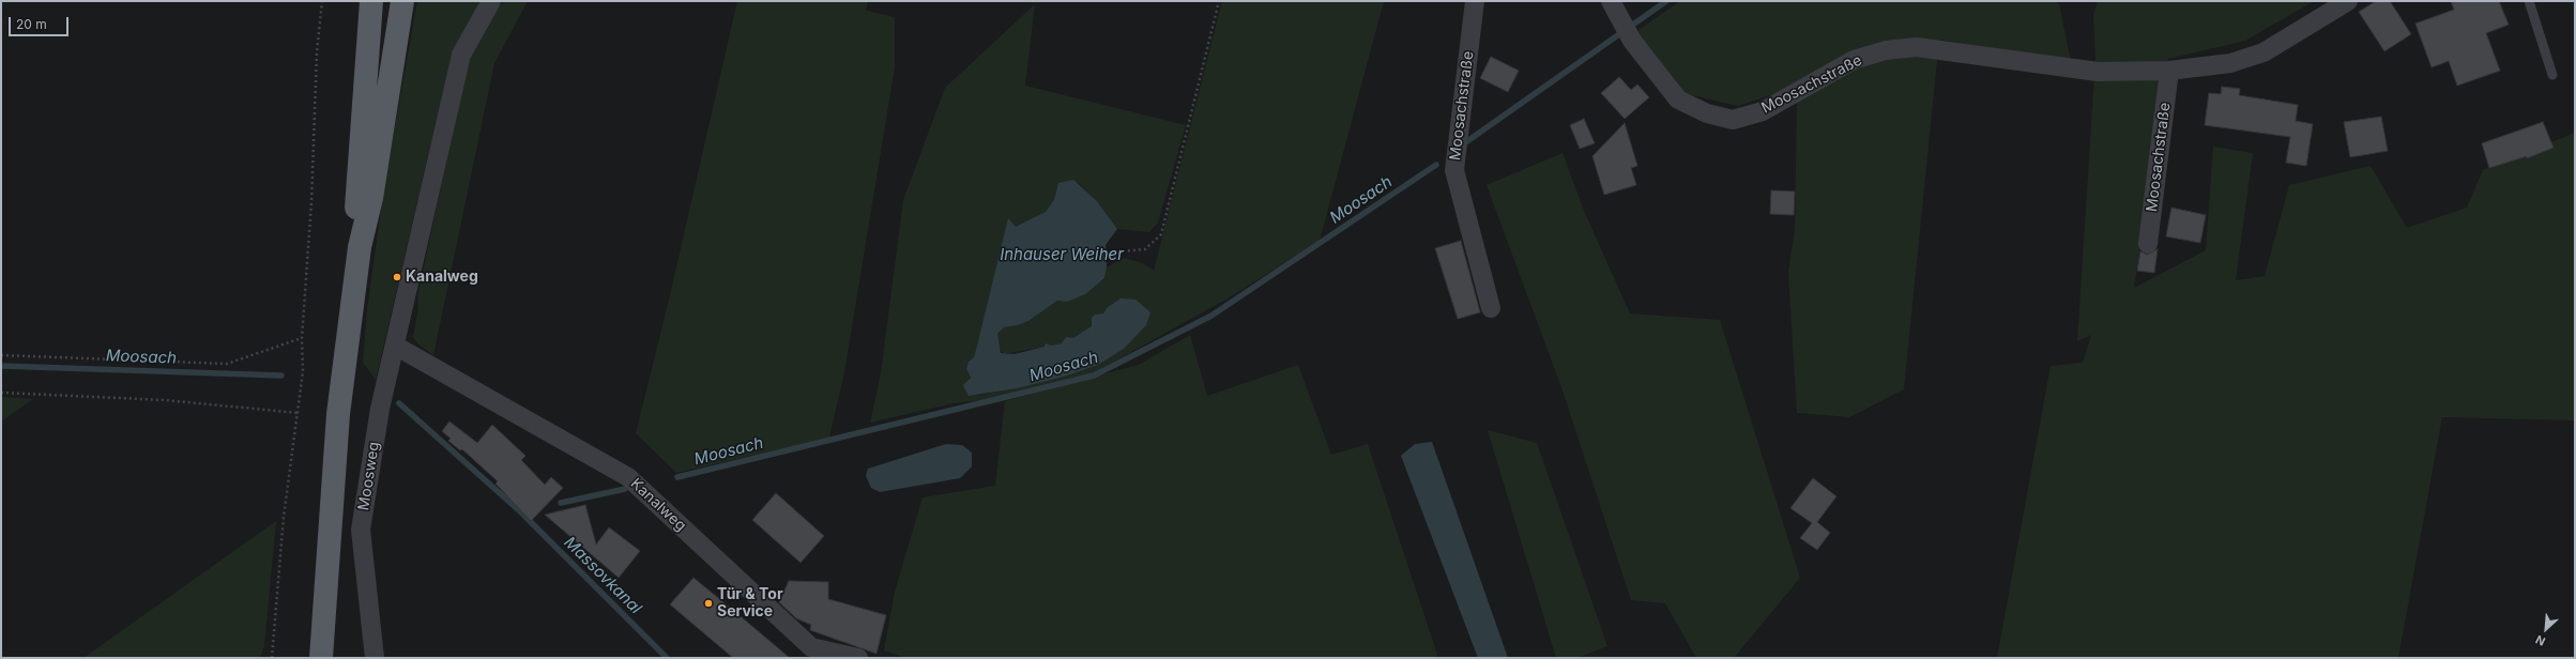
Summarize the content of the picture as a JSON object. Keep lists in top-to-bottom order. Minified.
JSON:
{"streets":{"street":["Moosachstraße","Moosweg","Kanalweg"]},"crossings":[["Moosweg","Kanalweg"]],"water":["Moosach","Inhauser Weiher","Massovkanal"],"places":["Kanalweg","Tür & Tor Service"],"scale_bar":"20 m","north":"bottom left"}
